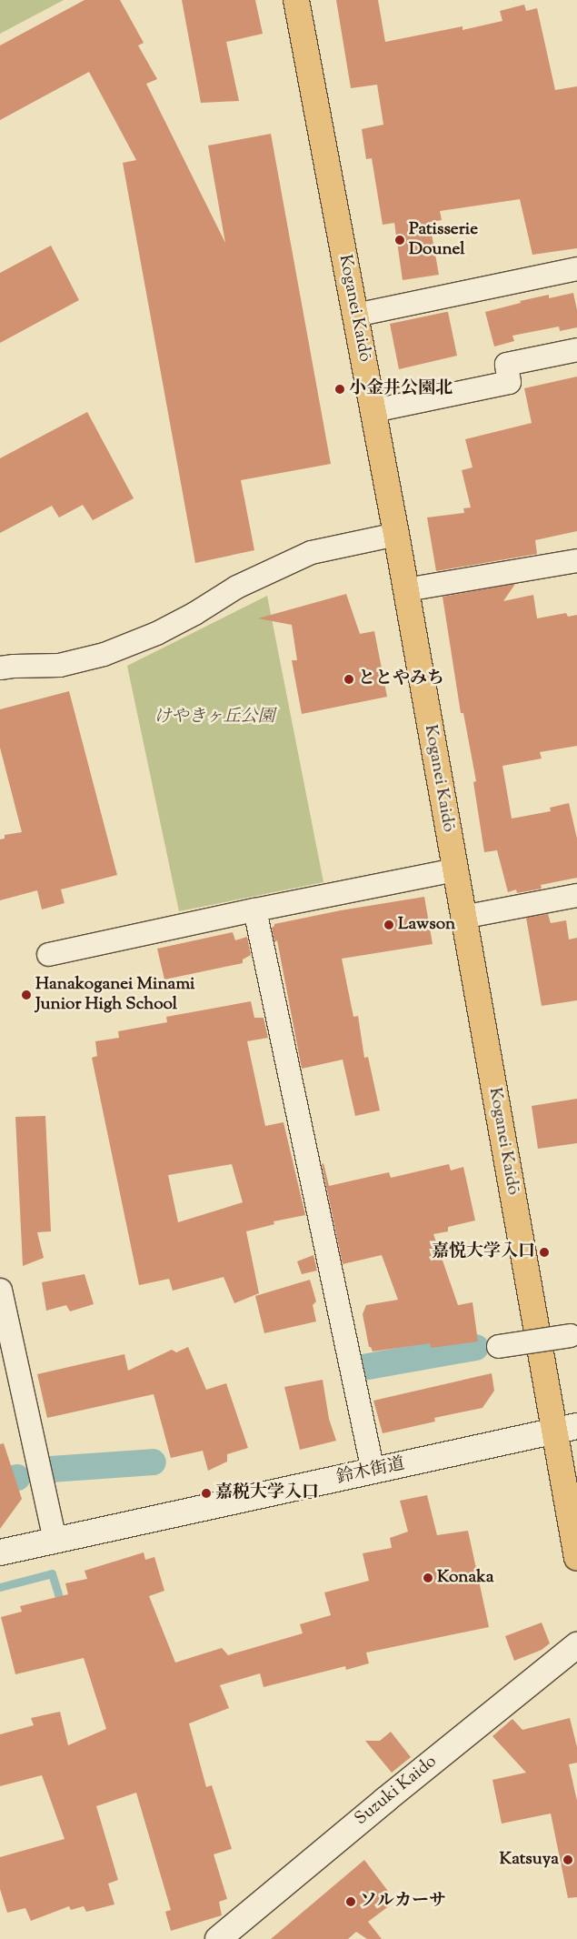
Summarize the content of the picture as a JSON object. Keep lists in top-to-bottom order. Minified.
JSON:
{"streets":{"main road":["Koganei Kaidō"],"street":["鈴木街道","Suzuki Kaido"]},"crossings":[["Koganei Kaidō","鈴木街道"]],"parks":["けやきヶ丘公園"],"places":["Patisserie Dounel","小金井公園北","ととやみち","Lawson","Hanakoganei Minami Junior High School","嘉悦大学入口","嘉税大学入口","Konaka","Katsuya","ソルカーサ"]}
